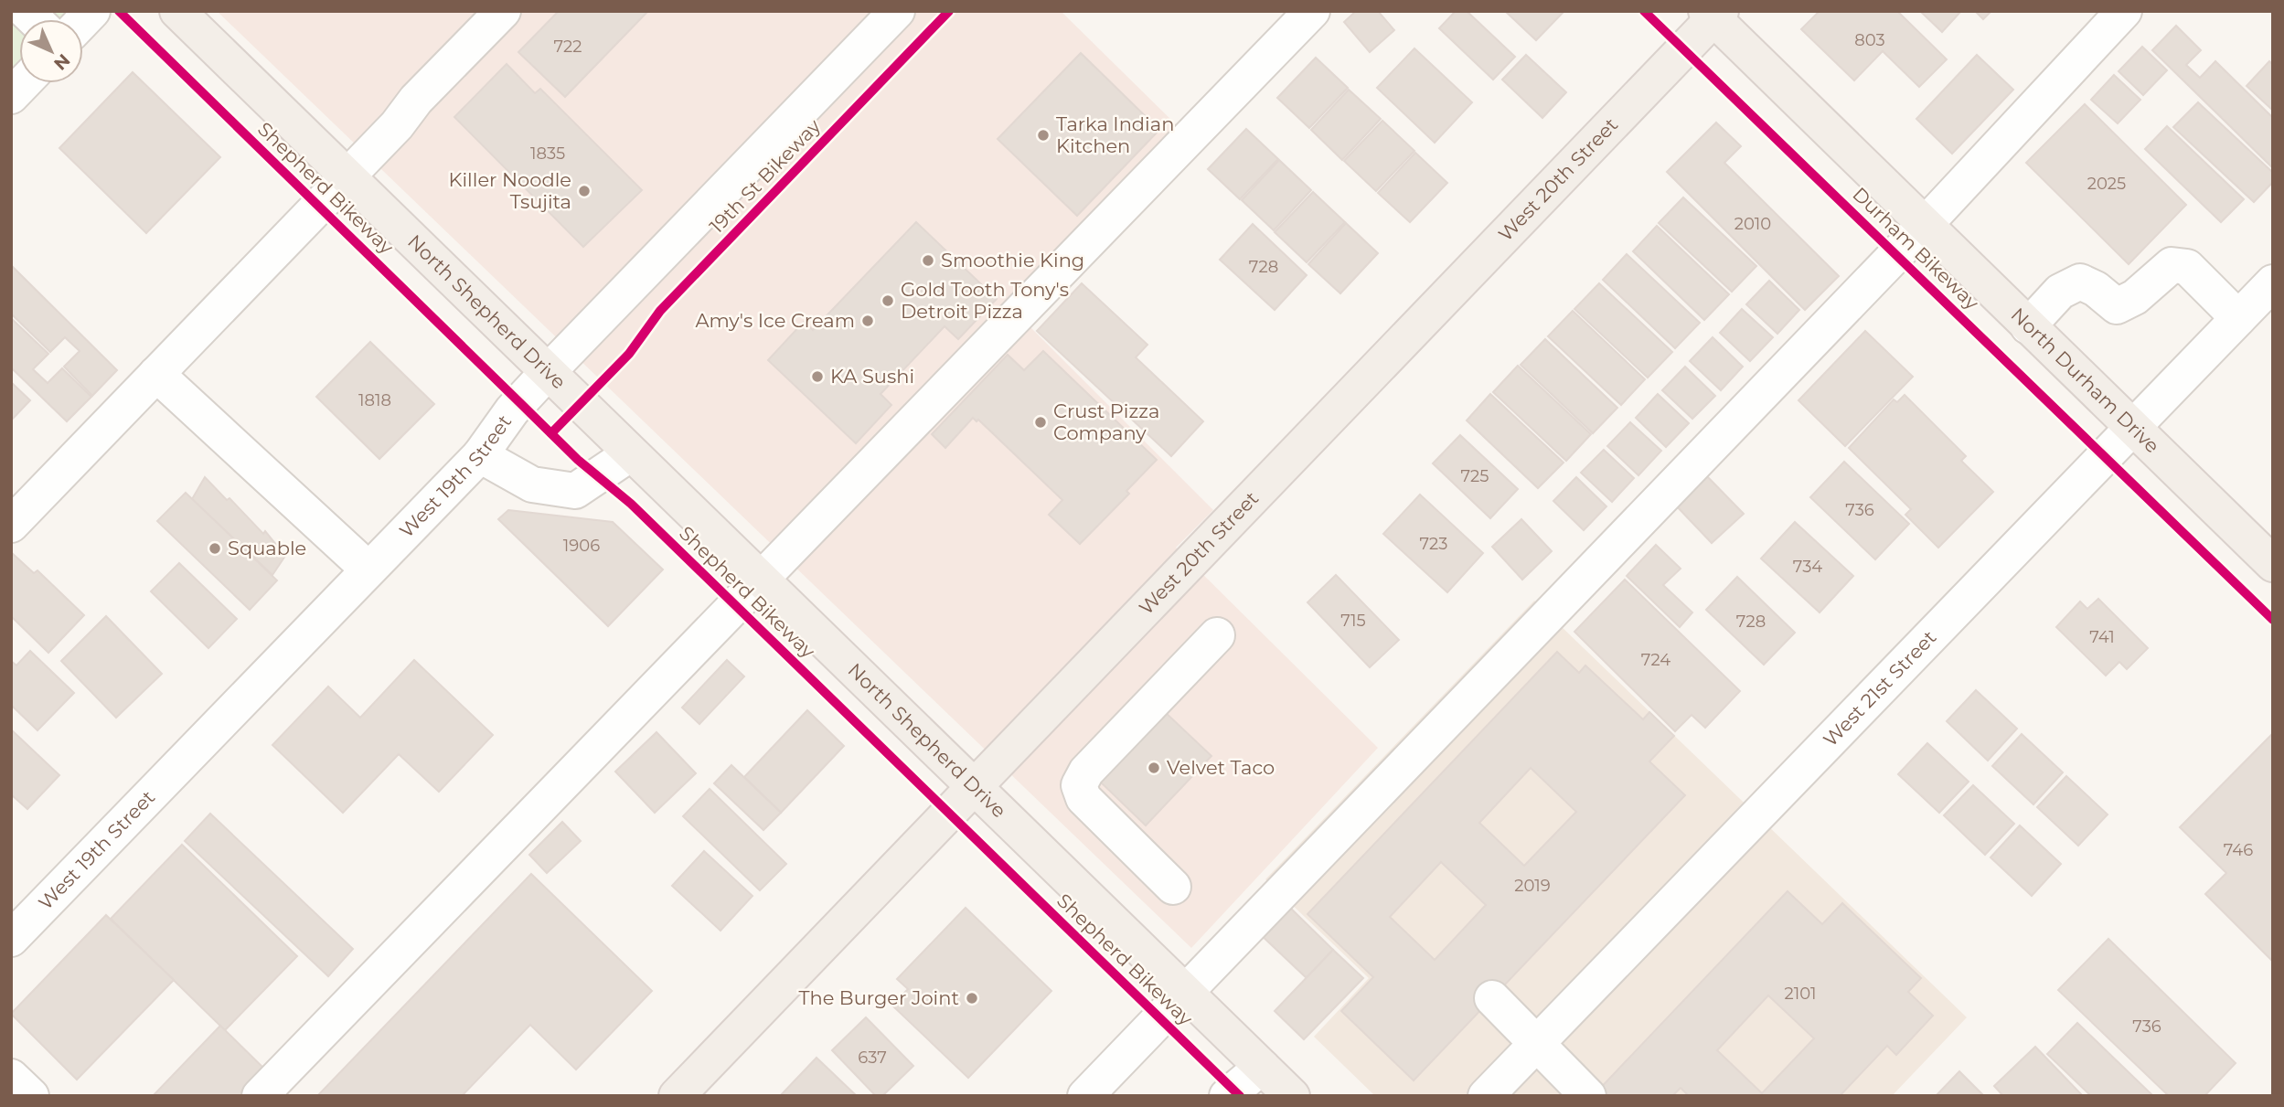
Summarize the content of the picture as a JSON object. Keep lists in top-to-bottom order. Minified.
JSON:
{"streets":{"main road":["West 20th Street","North Shepherd Drive","North Durham Drive"],"street":["West 19th Street","West 21st Street"],"cycle path":["19th St Bikeway","Shepherd Bikeway","Durham Bikeway"]},"crossings":[["West 20th Street","North Shepherd Drive"],["West 20th Street","North Durham Drive"],["North Shepherd Drive","West 19th Street"],["North Durham Drive","West 21st Street"]],"places":["Tarka Indian Kitchen","Killer Noodle Tsujita","Smoothie King","Gold Tooth Tony's Detroit Pizza","Amy's Ice Cream","KA Sushi","Crust Pizza Company","Squable","Velvet Taco","The Burger Joint"],"house_numbers":["803","722","1835","2025","2010","728","1818","725","736","723","1906","734","715","728","741","724","746","2019","2101","736","637"],"north":"bottom right"}
